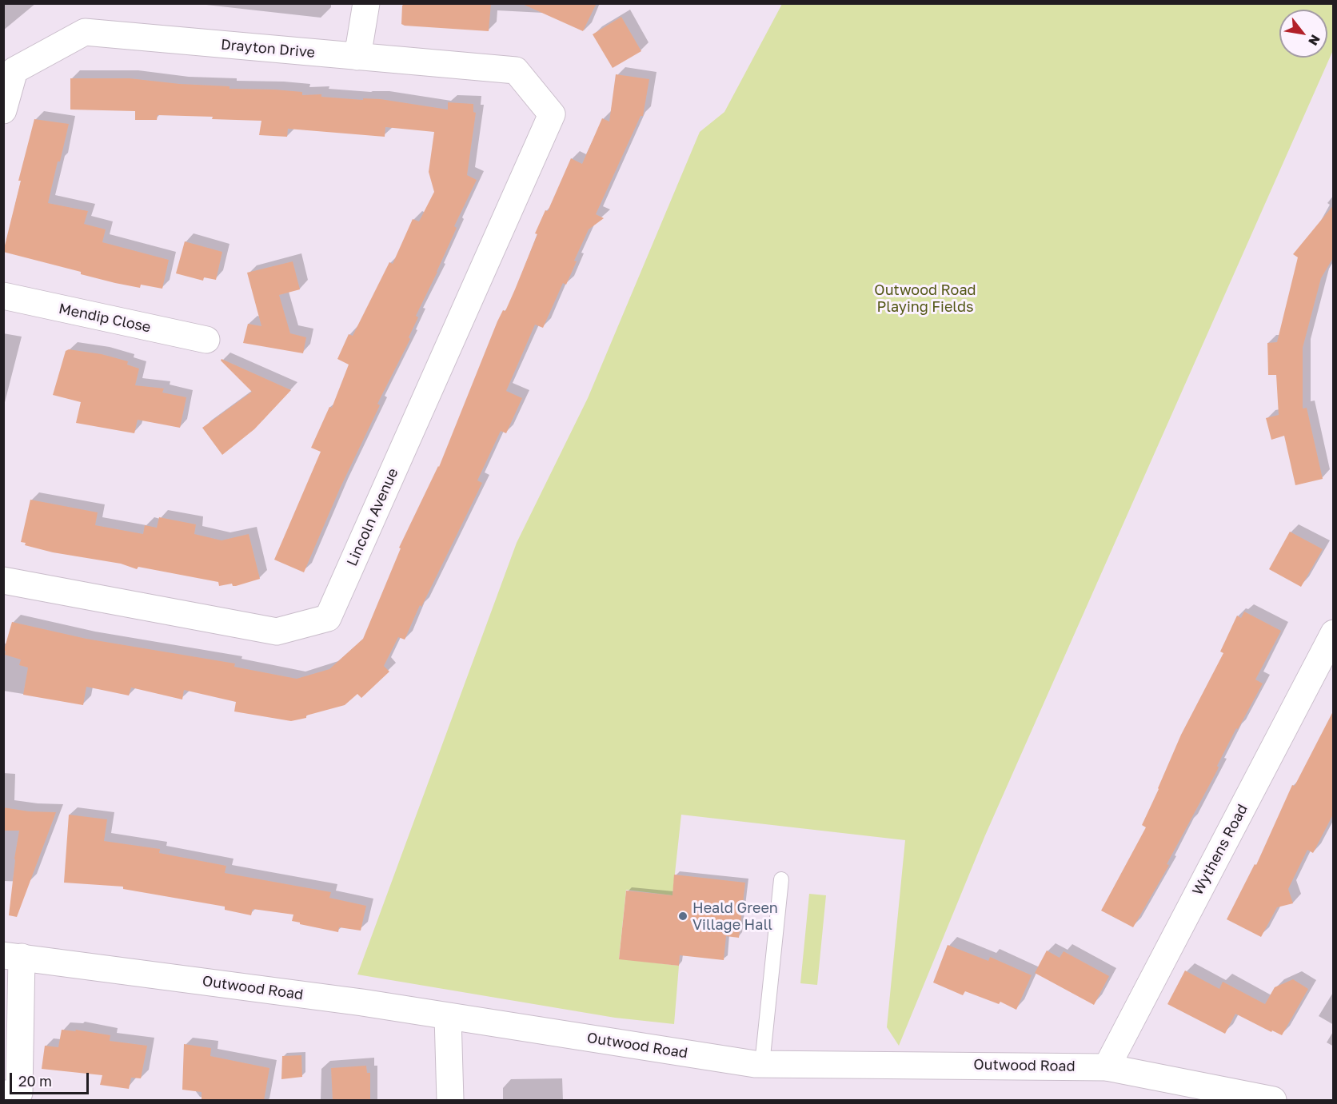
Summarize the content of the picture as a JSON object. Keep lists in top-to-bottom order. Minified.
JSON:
{"streets":{"street":["Drayton Drive","Mendip Close","Lincoln Avenue","Wythens Road","Outwood Road"]},"crossings":[["Drayton Drive","Lincoln Avenue"],["Wythens Road","Outwood Road"]],"parks":["Outwood Road Playing Fields"],"places":["Heald Green Village Hall"],"scale_bar":"20 m","north":"bottom right"}
